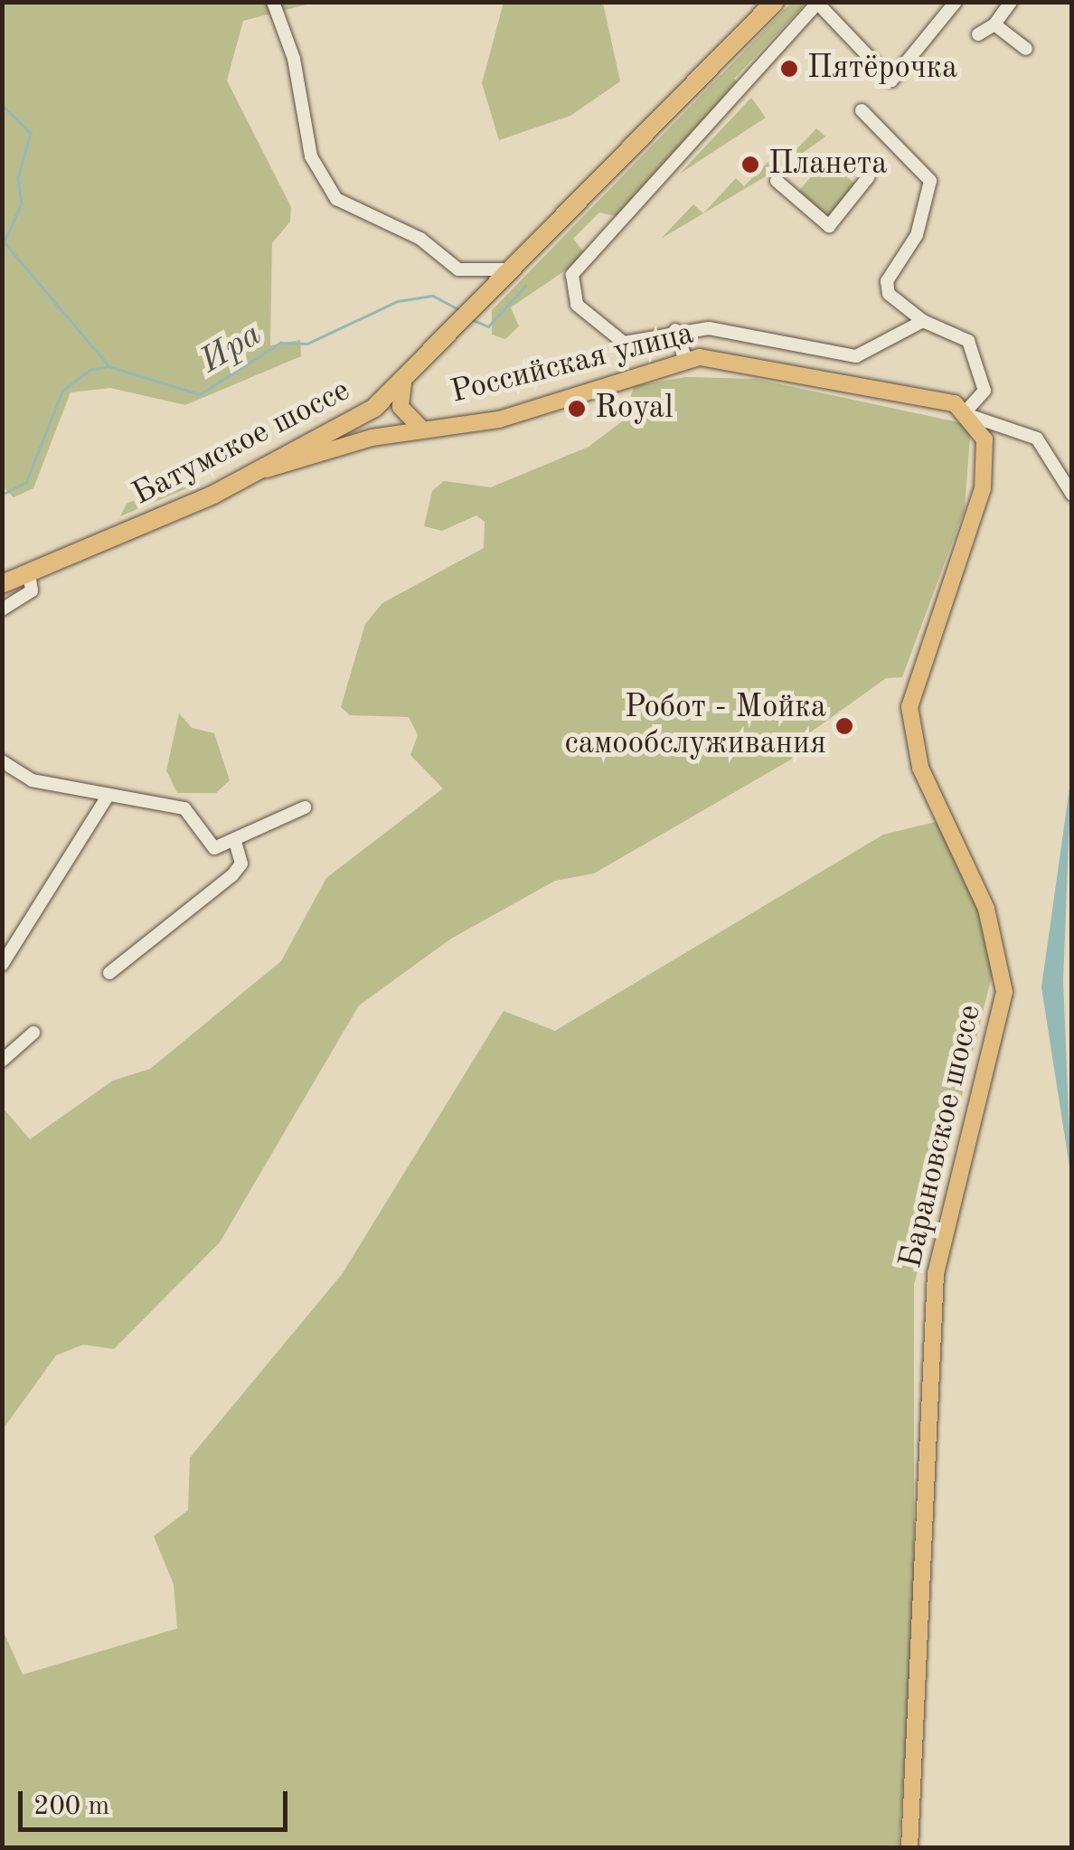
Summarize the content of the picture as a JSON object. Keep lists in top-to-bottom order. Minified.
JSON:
{"streets":{"highway":["Батумское шоссе"],"main road":["Российская улица","Барановское шоссе"]},"crossings":[["Российская улица","Батумское шоссе"],["Российская улица","Барановское шоссе"]],"water":["Ира"],"places":["Пятёрочка","Планета","Royal","Робот - Мойка самообслуживания"],"scale_bar":"200 m"}
